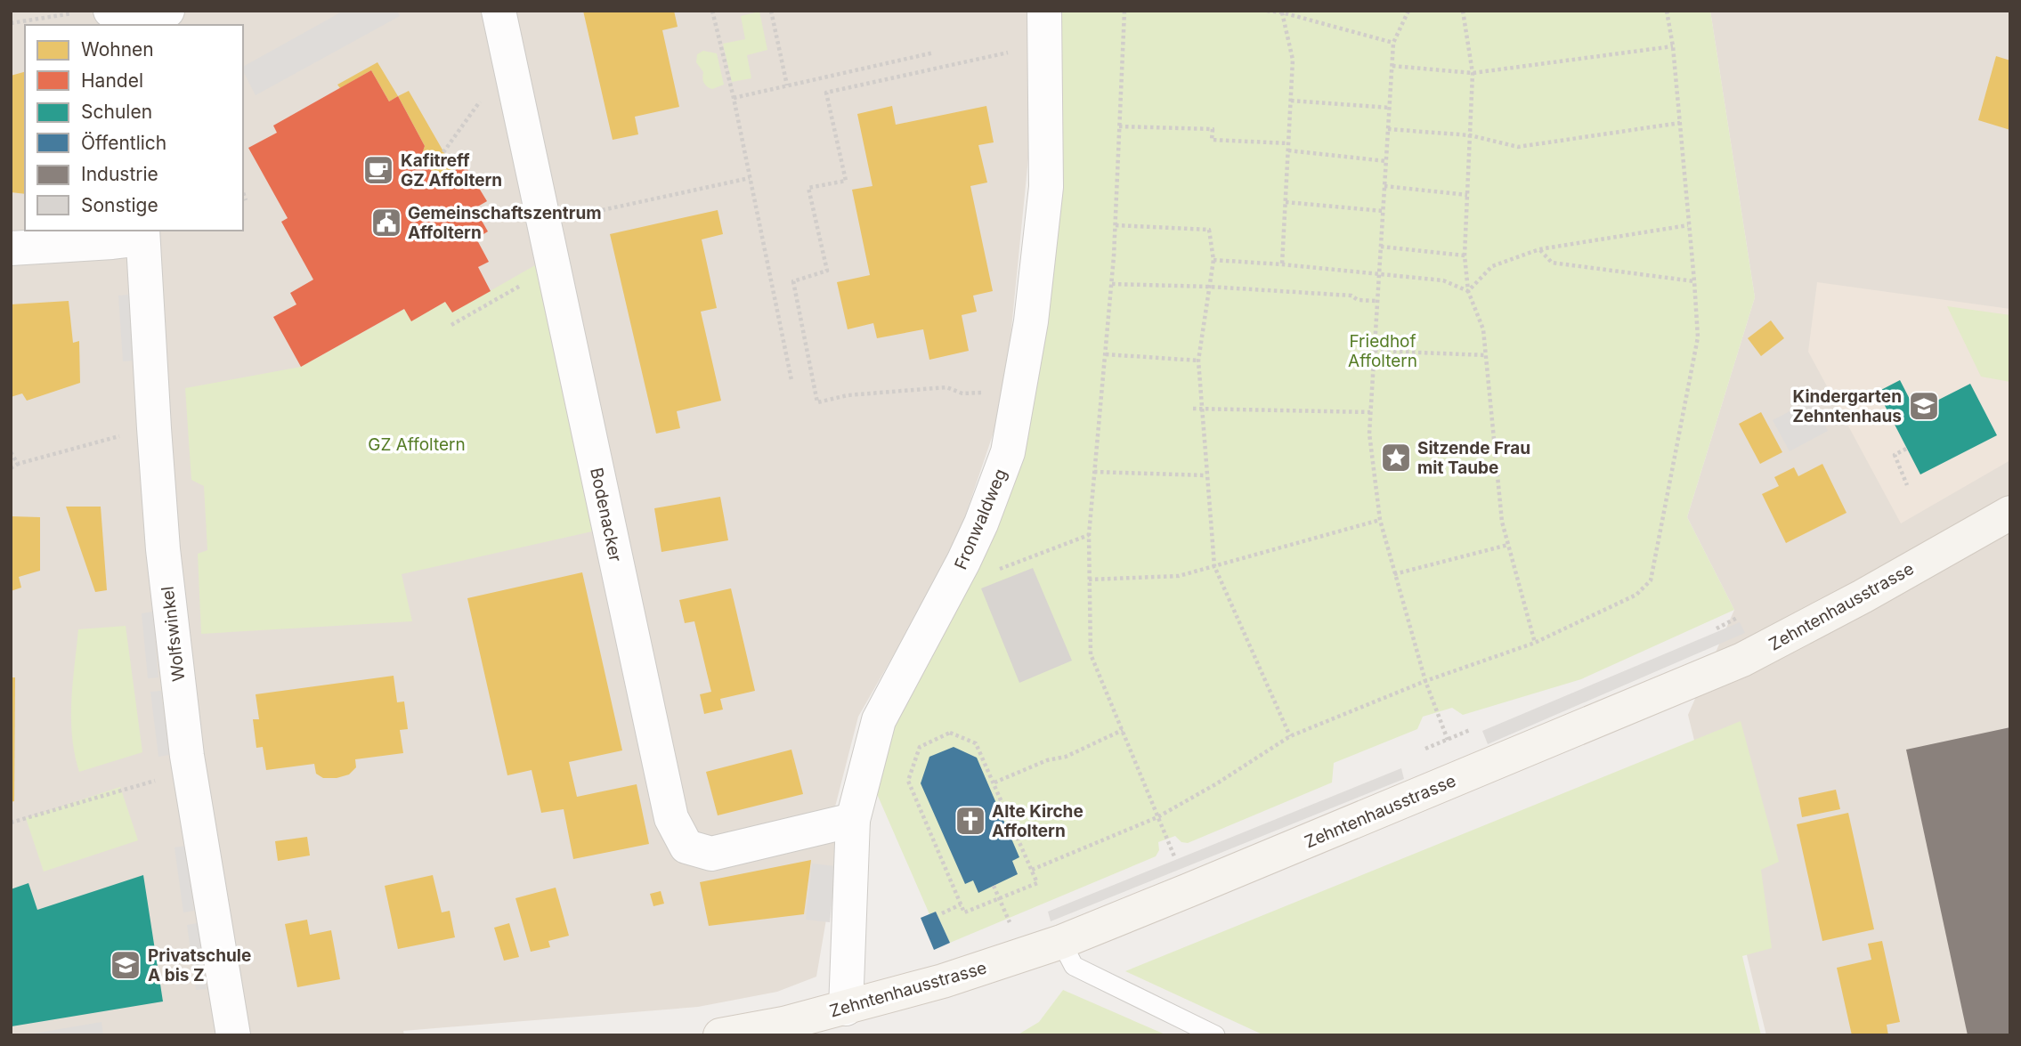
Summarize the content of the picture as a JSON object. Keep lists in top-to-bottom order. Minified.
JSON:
{"streets":{"street":["Bodenacker","Fronwaldweg","Zehntenhausstrasse","Wolfswinkel"]},"crossings":[["Bodenacker","Fronwaldweg"],["Fronwaldweg","Zehntenhausstrasse"]],"parks":["Friedhof Affoltern","GZ Affoltern"],"places":{"cafe":["Kafitreff GZ Affoltern"],"public building":["Gemeinschaftszentrum Affoltern"],"school or university":["Kindergarten Zehntenhaus","Privatschule A bis Z"],"place":["Sitzende Frau mit Taube"],"church":["Alte Kirche Affoltern"]},"legend":["Wohnen","Handel","Schulen","Öffentlich","Industrie","Sonstige"]}
